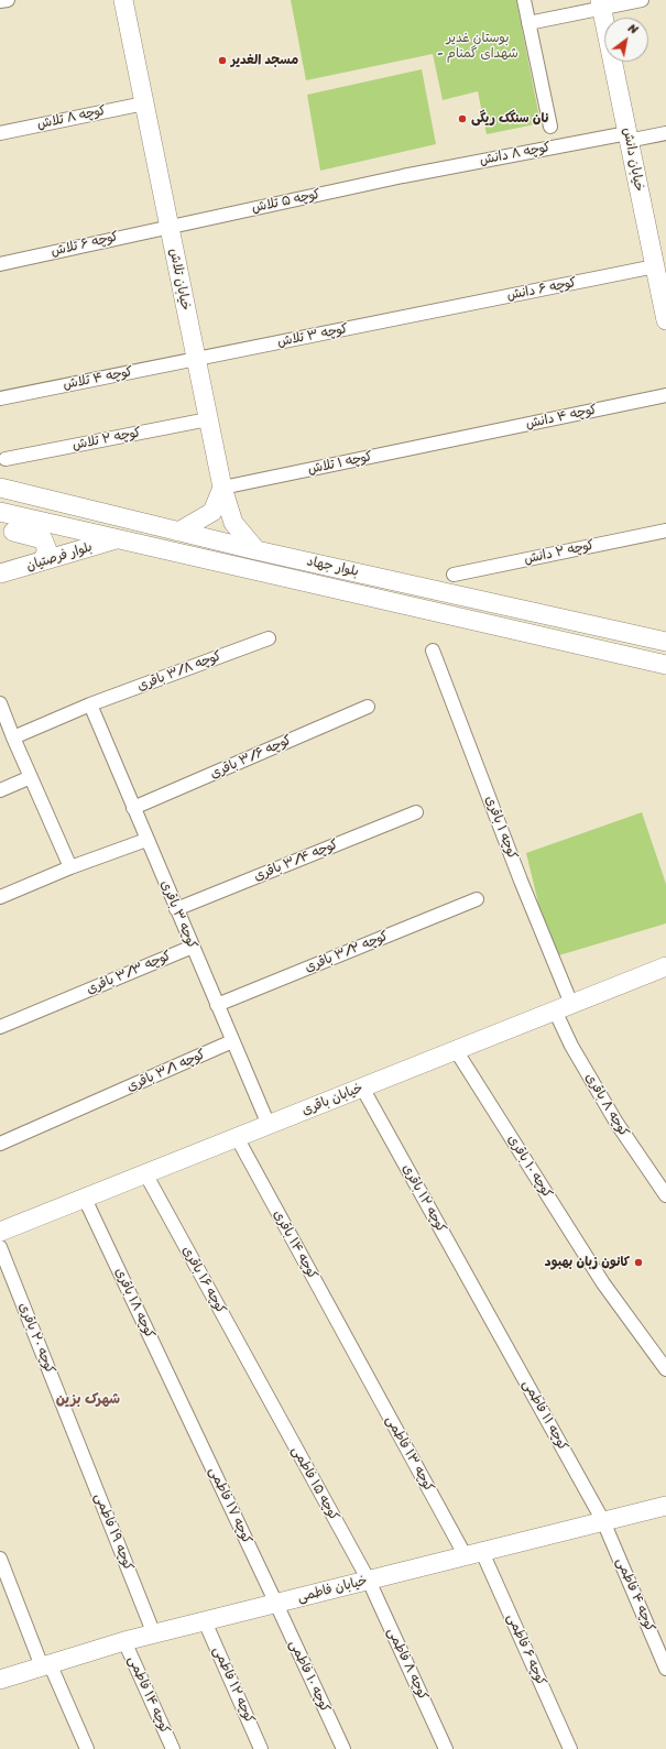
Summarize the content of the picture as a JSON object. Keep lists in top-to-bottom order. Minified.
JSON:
{"streets":{"street":["کوچه ۸ تلاش","کوچه ۸ دانش","خیابان دانش","کوچه ۵ تلاش","کوچه ۶ تلاش","خیابان تلاش","کوچه ۶ دانش","کوچه ۳ تلاش","کوچه ۴ تلاش","کوچه ۴ دانش","کوچه ۲ تلاش","کوچه ۱ تلاش","کوچه ۲ دانش","بلوار فرصتیان","بلوار جهاد","کوچه ۳/۸ باقری","کوچه ۳/۶ باقری","کوچه ۱ باقری","کوچه ۳/۴ باقری","کوچه ۳ باقری","کوچه ۳/۲ باقری","کوچه ۳/۳ باقری","کوچه ۳/۱ باقری","خیابان باقری","کوچه ۸ باقری","کوچه ۱۰ باقری","کوچه ۱۲ باقری","کوچه ۱۴ باقری","کوچه ۱۶ باقری","کوچه ۱۸ باقری","کوچه ۲۰ باقری","کوچه ۱۱ فاطمی","کوچه ۱۳ فاطمی","کوچه ۱۵ فاطمی","کوچه ۱۷ فاطمی","کوچه ۱۹ فاطمی","خیابان فاطمی","کوچه ۴ فاطمی","کوچه ۶ فاطمی","کوچه ۸ فاطمی","کوچه ۱۰ فاطمی","کوچه ۱۲ فاطمی","کوچه ۱۴ فاطمی"]},"crossings":[["کوچه ۸ تلاش","خیابان تلاش"],["کوچه ۸ دانش","خیابان دانش"],["کوچه ۸ دانش","کوچه ۵ تلاش"],["خیابان دانش","کوچه ۶ دانش"],["کوچه ۵ تلاش","کوچه ۶ تلاش"],["کوچه ۵ تلاش","خیابان تلاش"],["کوچه ۶ تلاش","خیابان تلاش"],["خیابان تلاش","کوچه ۳ تلاش"],["خیابان تلاش","کوچه ۴ تلاش"],["خیابان تلاش","کوچه ۲ تلاش"],["خیابان تلاش","کوچه ۱ تلاش"],["خیابان تلاش","بلوار جهاد"],["کوچه ۶ دانش","کوچه ۳ تلاش"],["کوچه ۳ تلاش","کوچه ۴ تلاش"],["کوچه ۴ دانش","کوچه ۱ تلاش"],["بلوار فرصتیان","بلوار جهاد"],["کوچه ۳/۸ باقری","کوچه ۳ باقری"],["کوچه ۳/۶ باقری","کوچه ۳ باقری"],["کوچه ۱ باقری","خیابان باقری"],["کوچه ۱ باقری","کوچه ۸ باقری"],["کوچه ۳/۴ باقری","کوچه ۳ باقری"],["کوچه ۳ باقری","کوچه ۳/۲ باقری"],["کوچه ۳ باقری","کوچه ۳/۳ باقری"],["کوچه ۳ باقری","کوچه ۳/۱ باقری"],["کوچه ۳ باقری","خیابان باقری"],["خیابان باقری","کوچه ۸ باقری"],["خیابان باقری","کوچه ۱۰ باقری"],["خیابان باقری","کوچه ۱۲ باقری"],["خیابان باقری","کوچه ۱۴ باقری"],["خیابان باقری","کوچه ۱۶ باقری"],["خیابان باقری","کوچه ۱۸ باقری"],["کوچه ۱۲ باقری","کوچه ۱۱ فاطمی"],["کوچه ۱۴ باقری","کوچه ۱۳ فاطمی"],["کوچه ۱۶ باقری","کوچه ۱۵ فاطمی"],["کوچه ۱۸ باقری","کوچه ۱۷ فاطمی"],["کوچه ۲۰ باقری","کوچه ۱۹ فاطمی"],["کوچه ۱۱ فاطمی","خیابان فاطمی"],["کوچه ۱۱ فاطمی","کوچه ۴ فاطمی"],["کوچه ۱۳ فاطمی","خیابان فاطمی"],["کوچه ۱۳ فاطمی","کوچه ۶ فاطمی"],["کوچه ۱۵ فاطمی","خیابان فاطمی"],["کوچه ۱۵ فاطمی","کوچه ۸ فاطمی"],["کوچه ۱۷ فاطمی","خیابان فاطمی"],["کوچه ۱۷ فاطمی","کوچه ۱۰ فاطمی"],["کوچه ۱۹ فاطمی","خیابان فاطمی"],["خیابان فاطمی","کوچه ۴ فاطمی"],["خیابان فاطمی","کوچه ۶ فاطمی"],["خیابان فاطمی","کوچه ۸ فاطمی"],["خیابان فاطمی","کوچه ۱۰ فاطمی"],["خیابان فاطمی","کوچه ۱۲ فاطمی"],["خیابان فاطمی","کوچه ۱۴ فاطمی"]],"districts":["شهرک بزین"],"parks":["بوستان غدیر - شهدای گمنام"],"places":["مسجد الغدیر","نان سنگک ریگی","کانون زبان بهبود"],"north":"top right"}
